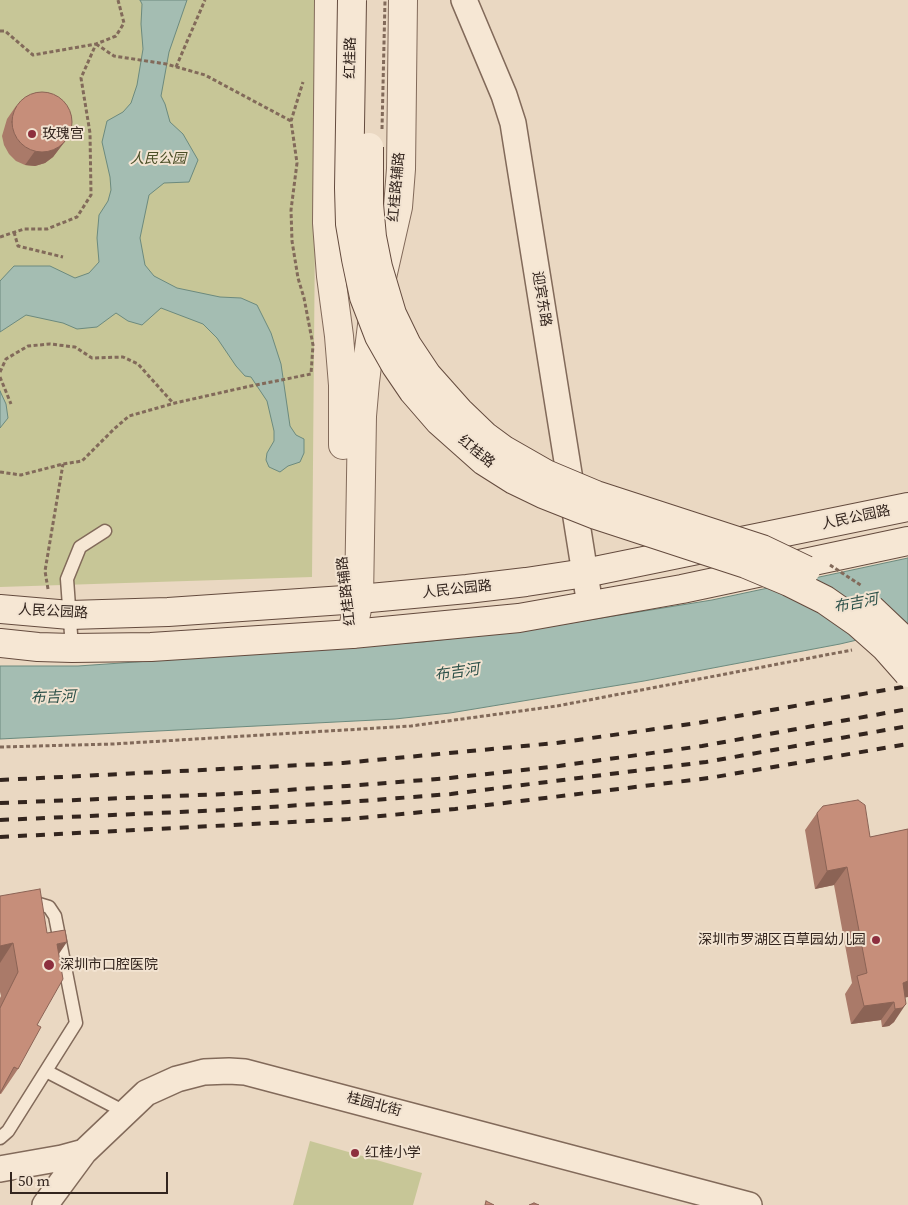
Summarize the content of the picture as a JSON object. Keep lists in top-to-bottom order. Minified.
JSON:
{"streets":{"main road":["红桂路","红桂路辅路","人民公园路"],"street":["迎宾东路","桂园北街"]},"crossings":[["红桂路辅路","人民公园路"],["迎宾东路","人民公园路"]],"water":["布吉河"],"parks":["人民公园"],"places":["玫瑰宫","深圳市罗湖区百草园幼儿园","深圳市口腔医院","红桂小学"],"scale_bar":"50 m"}
